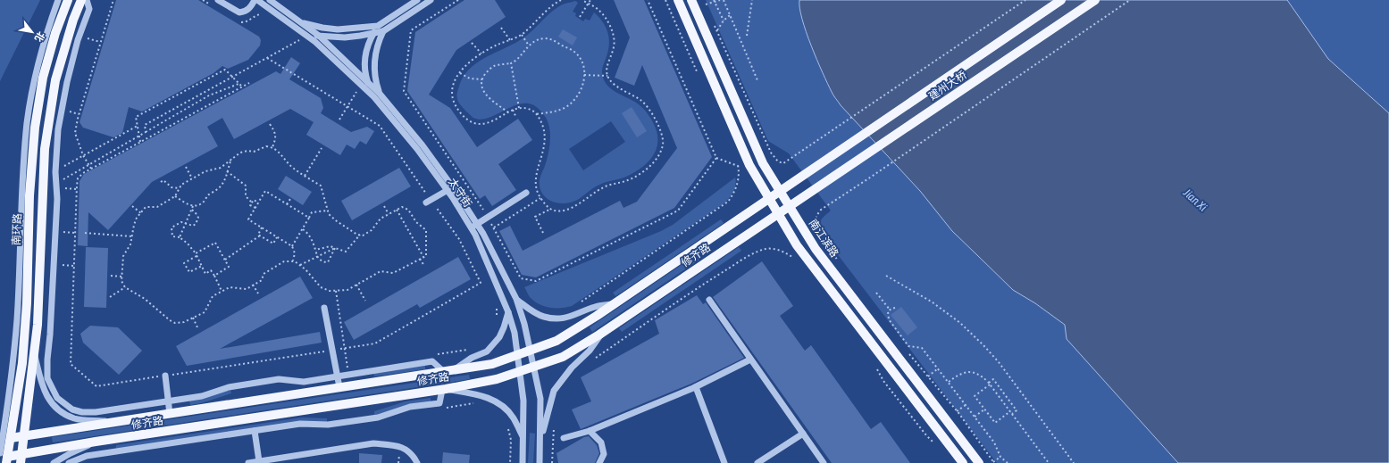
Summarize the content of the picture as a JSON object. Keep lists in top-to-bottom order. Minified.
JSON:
{"streets":{"main road":["建州大桥","南环路","南江滨路","修齐路"],"street":["太守街"]},"crossings":[["建州大桥","修齐路"],["太守街","修齐路"],["南环路","修齐路"],["南江滨路","修齐路"]],"water":["Jian Xi"],"north":"bottom right"}
